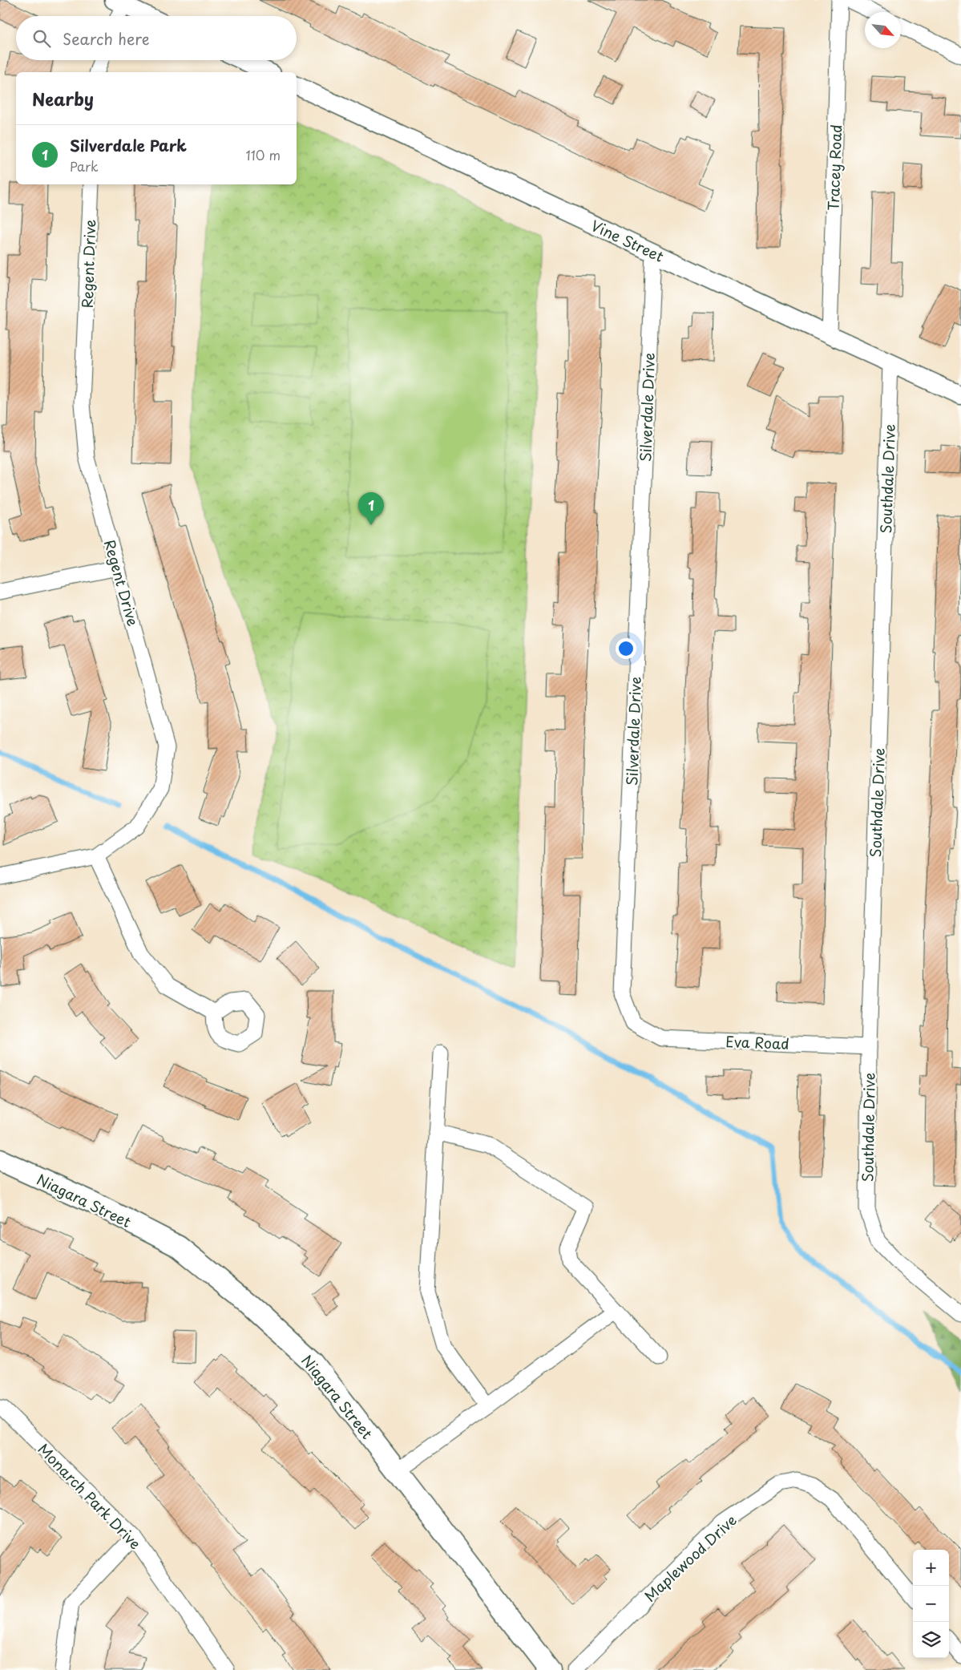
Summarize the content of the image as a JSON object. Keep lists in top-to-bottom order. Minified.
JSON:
{"streets":{"main road":["Niagara Street"],"street":["Tracey Road","Vine Street","Regent Drive","Silverdale Drive","Southdale Drive","Eva Road","Monarch Park Drive","Maplewood Drive"]},"crossings":[["Tracey Road","Vine Street"],["Vine Street","Silverdale Drive"],["Vine Street","Southdale Drive"],["Silverdale Drive","Eva Road"],["Southdale Drive","Eva Road"]],"north":"bottom right","page":{"search":"Search here","heading":"Nearby","list":[{"mark":"1","name":"Silverdale Park","note":"Park","value":"110 m"}],"pins":"1","map_buttons":["+","−"]}}
